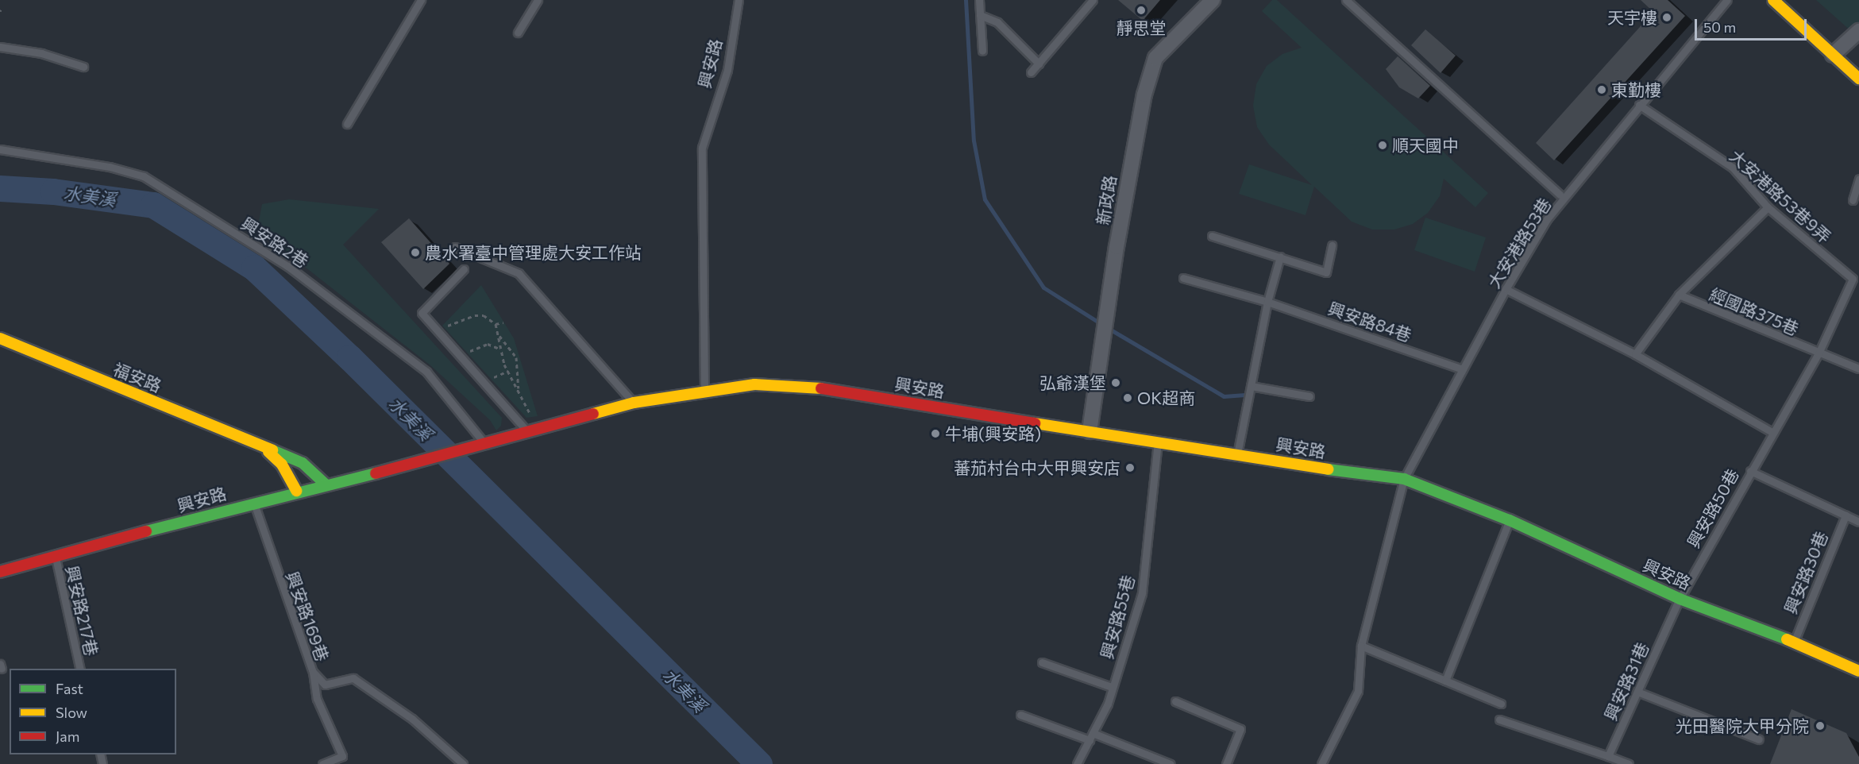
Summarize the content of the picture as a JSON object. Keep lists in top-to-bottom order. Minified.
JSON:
{"streets":{"street":["興安路","新政路","福安路"],"lane":["大安港路53巷9弄","興安路2巷","大安港路53巷","經國路375巷","興安路84巷","興安路50巷","興安路30巷","興安路217巷","興安路169巷","興安路55巷","興安路31巷"]},"crossings":[["興安路","新政路"],["興安路","興安路2巷"],["興安路","大安港路53巷"],["興安路","福安路"],["興安路","興安路50巷"],["興安路","興安路30巷"],["興安路","興安路217巷"],["興安路","興安路169巷"],["興安路","興安路55巷"],["興安路","興安路31巷"],["大安港路53巷9弄","大安港路53巷"],["大安港路53巷9弄","經國路375巷"],["大安港路53巷9弄","興安路50巷"],["大安港路53巷","興安路84巷"],["經國路375巷","興安路50巷"],["興安路50巷","興安路30巷"],["興安路50巷","興安路31巷"]],"water":["水美溪"],"places":["靜思堂","天宇樓","東勤樓","順天國中","農水署臺中管理處大安工作站","弘爺漢堡","OK超商","牛埔(興安路)","蕃茄村台中大甲興安店","光田醫院大甲分院"],"legend":["Fast","Slow","Jam"],"scale_bar":"50 m"}
